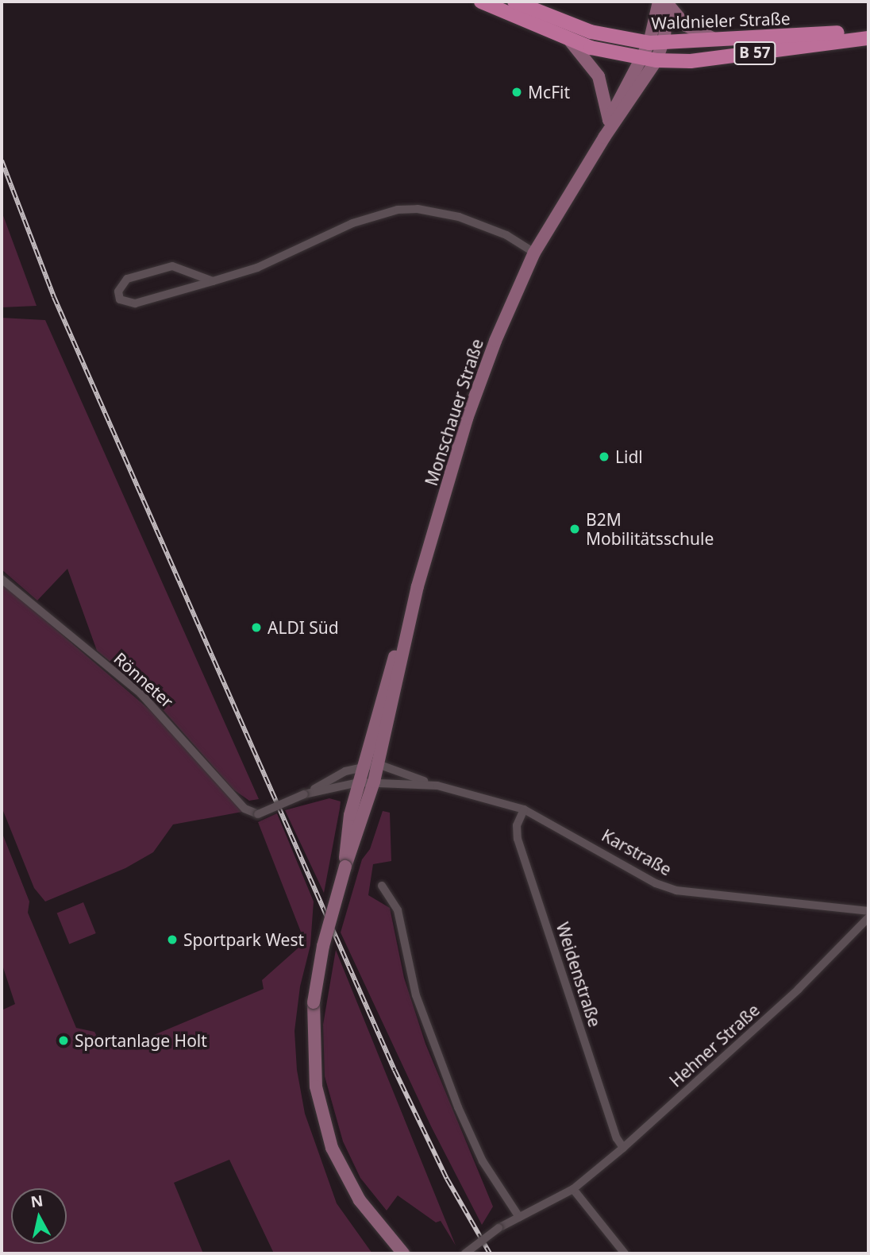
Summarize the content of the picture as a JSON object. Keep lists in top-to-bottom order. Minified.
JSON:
{"streets":{"main road":["Waldnieler Straße","B 57","Monschauer Straße"],"street":["Rönneter","Karstraße","Weidenstraße","Hehner Straße"]},"crossings":[["Waldnieler Straße","Monschauer Straße"],["Monschauer Straße","Karstraße"],["Rönneter","Karstraße"],["Karstraße","Weidenstraße"],["Weidenstraße","Hehner Straße"]],"places":["McFit","Lidl","B2M Mobilitätsschule","ALDI Süd","Sportpark West","Sportanlage Holt"],"north":"top"}
